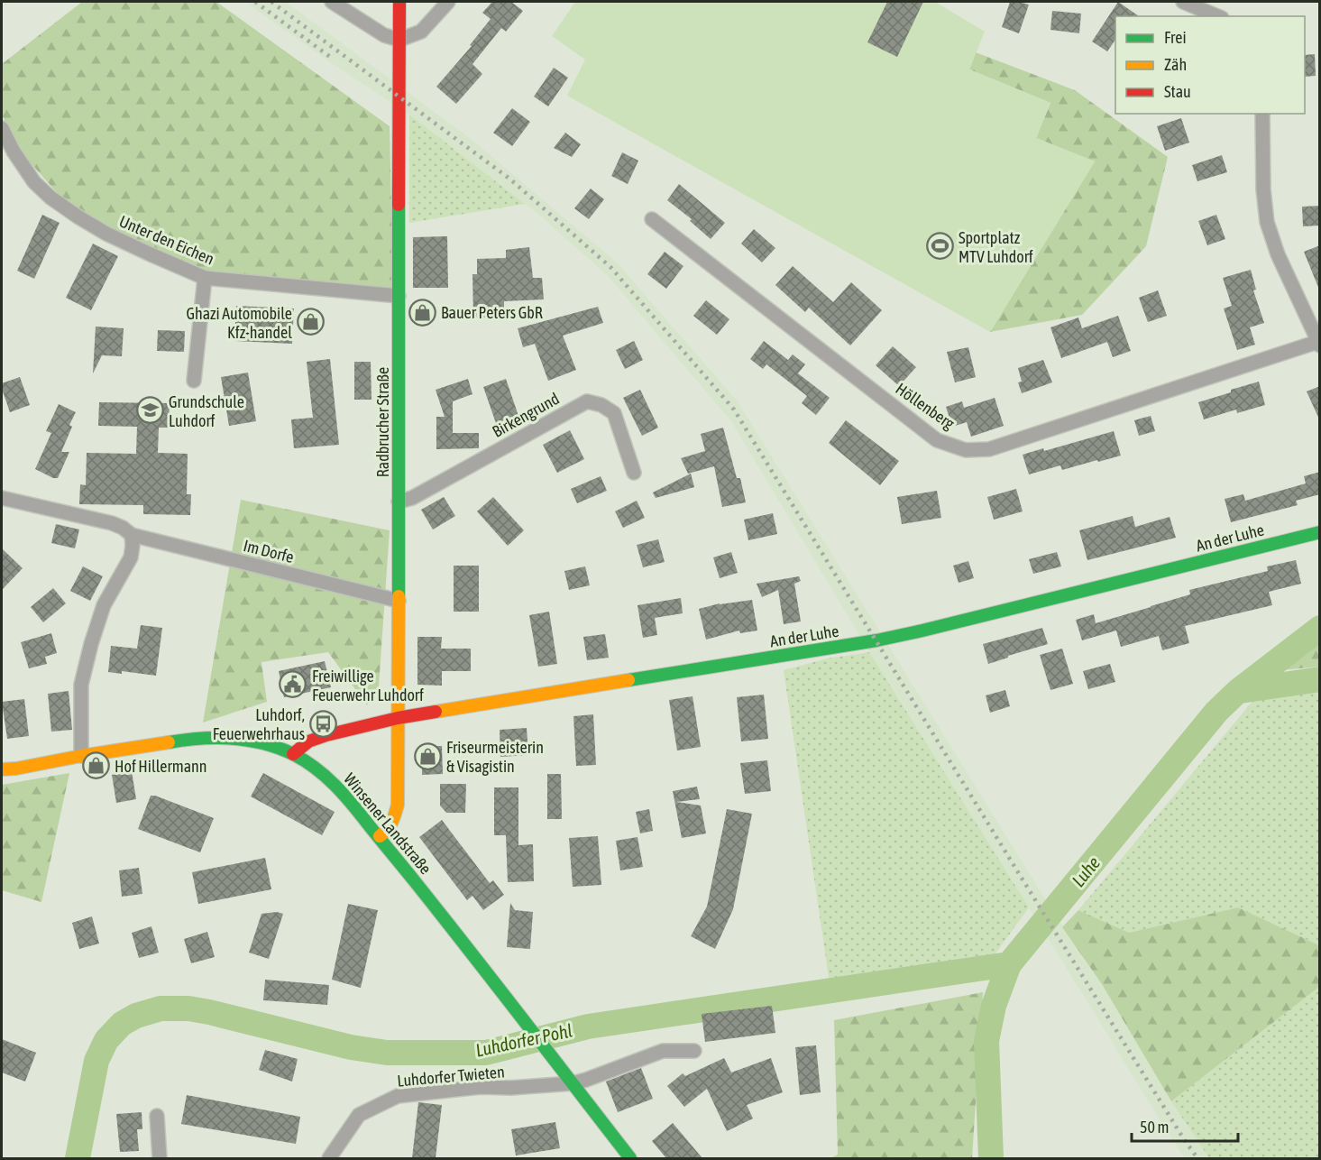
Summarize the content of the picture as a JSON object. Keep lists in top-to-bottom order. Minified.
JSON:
{"streets":{"street":["Unter den Eichen","Höllenberg","Birkengrund","Radbrucher Straße","An der Luhe","Im Dorfe","Winsener Landstraße","Luhdorfer Twieten"]},"crossings":[["Unter den Eichen","Radbrucher Straße"],["Birkengrund","Radbrucher Straße"],["Radbrucher Straße","An der Luhe"],["Radbrucher Straße","Im Dorfe"],["Radbrucher Straße","Winsener Landstraße"],["An der Luhe","Winsener Landstraße"],["Winsener Landstraße","Luhdorfer Twieten"]],"water":["Luhe","Luhdorfer Pohl"],"places":{"sports":["Sportplatz MTV Luhdorf"],"shop":["Bauer Peters GbR","Ghazi Automobile Kfz-handel","Friseurmeisterin & Visagistin","Hof Hillermann"],"school or university":["Grundschule Luhdorf"],"public building":["Freiwillige Feuerwehr Luhdorf"],"bus stop":["Luhdorf, Feuerwehrhaus"]},"legend":["Frei","Zäh","Stau"],"scale_bar":"50 m"}
